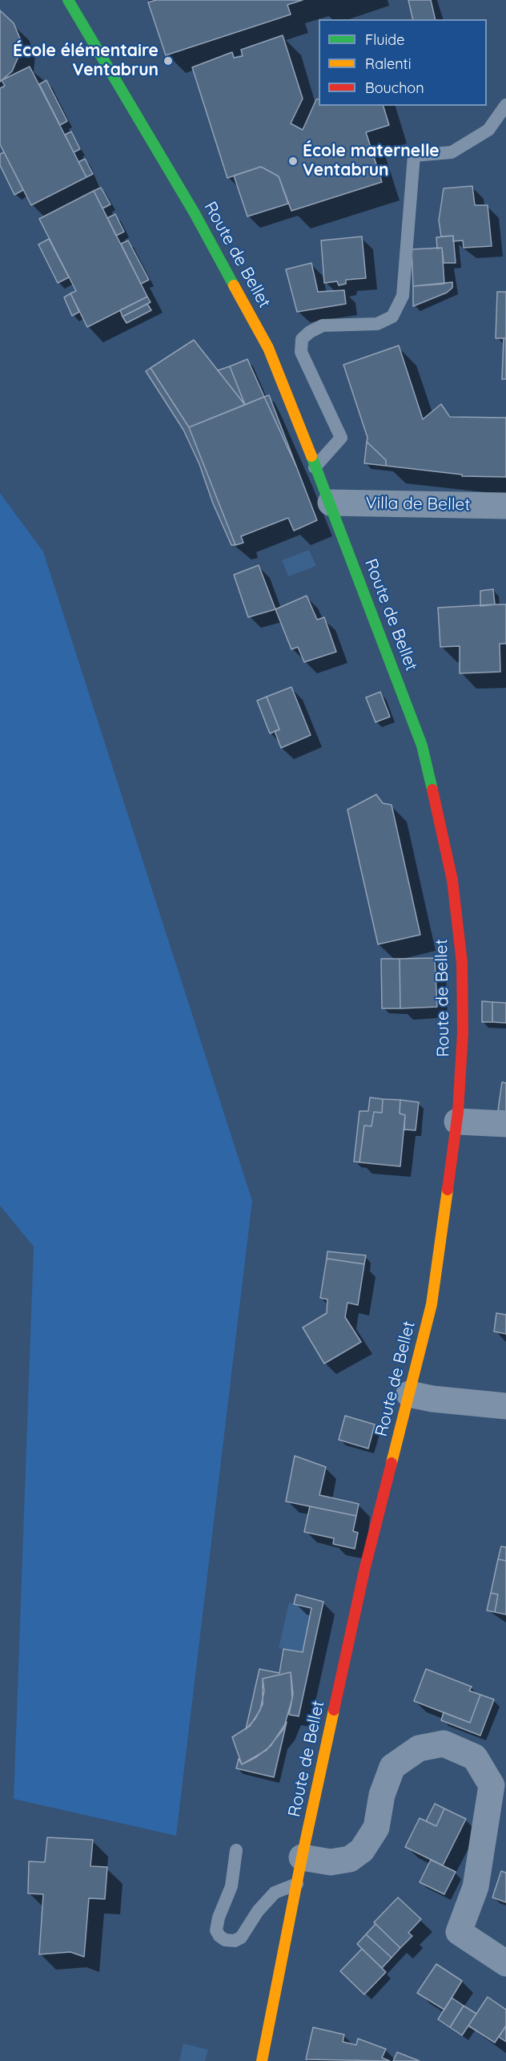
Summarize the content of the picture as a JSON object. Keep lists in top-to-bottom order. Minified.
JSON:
{"streets":{"street":["Route de Bellet","Villa de Bellet"]},"crossings":[["Route de Bellet","Villa de Bellet"]],"places":["École élémentaire Ventabrun","École maternelle Ventabrun"],"legend":["Fluide","Ralenti","Bouchon"]}
